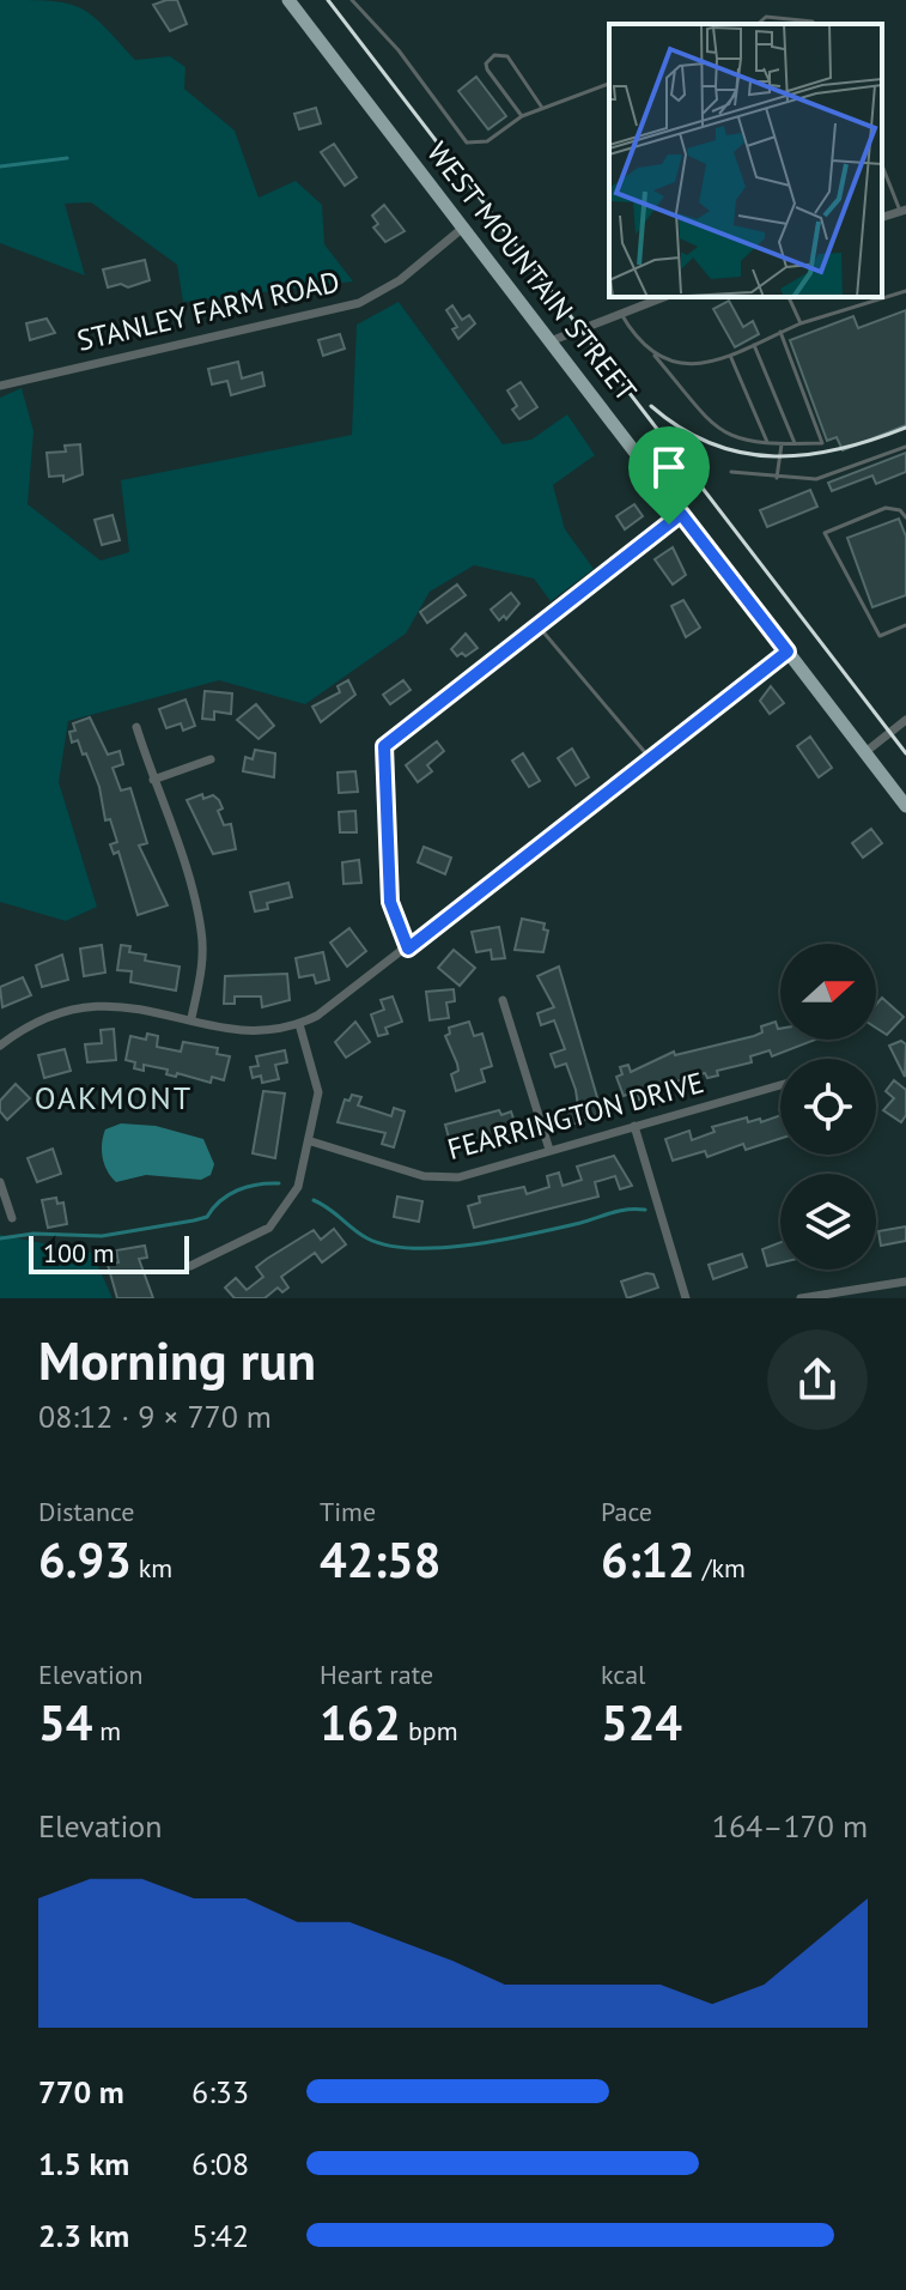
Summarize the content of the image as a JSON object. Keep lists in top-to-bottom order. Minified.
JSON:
{"streets":{"main road":["WEST MOUNTAIN STREET"],"street":["STANLEY FARM ROAD","FEARRINGTON DRIVE"]},"crossings":[["WEST MOUNTAIN STREET","STANLEY FARM ROAD"]],"districts":["OAKMONT"],"scale_bar":"100 m","north":"right","page":{"scale":"100 m","heading":["Morning run","08:12 · 9 × 770 m"],"stats":[["Distance","6.93 km"],["Time","42:58"],["Pace","6:12 /km"],["Elevation","54 m"],["Heart rate","162 bpm"],["kcal","524"]],"chart":["Elevation","164–170 m"],"list":[{"name":"770 m","note":"6:33"},{"name":"1.5 km","note":"6:08"},{"name":"2.3 km","note":"5:42"}]}}
